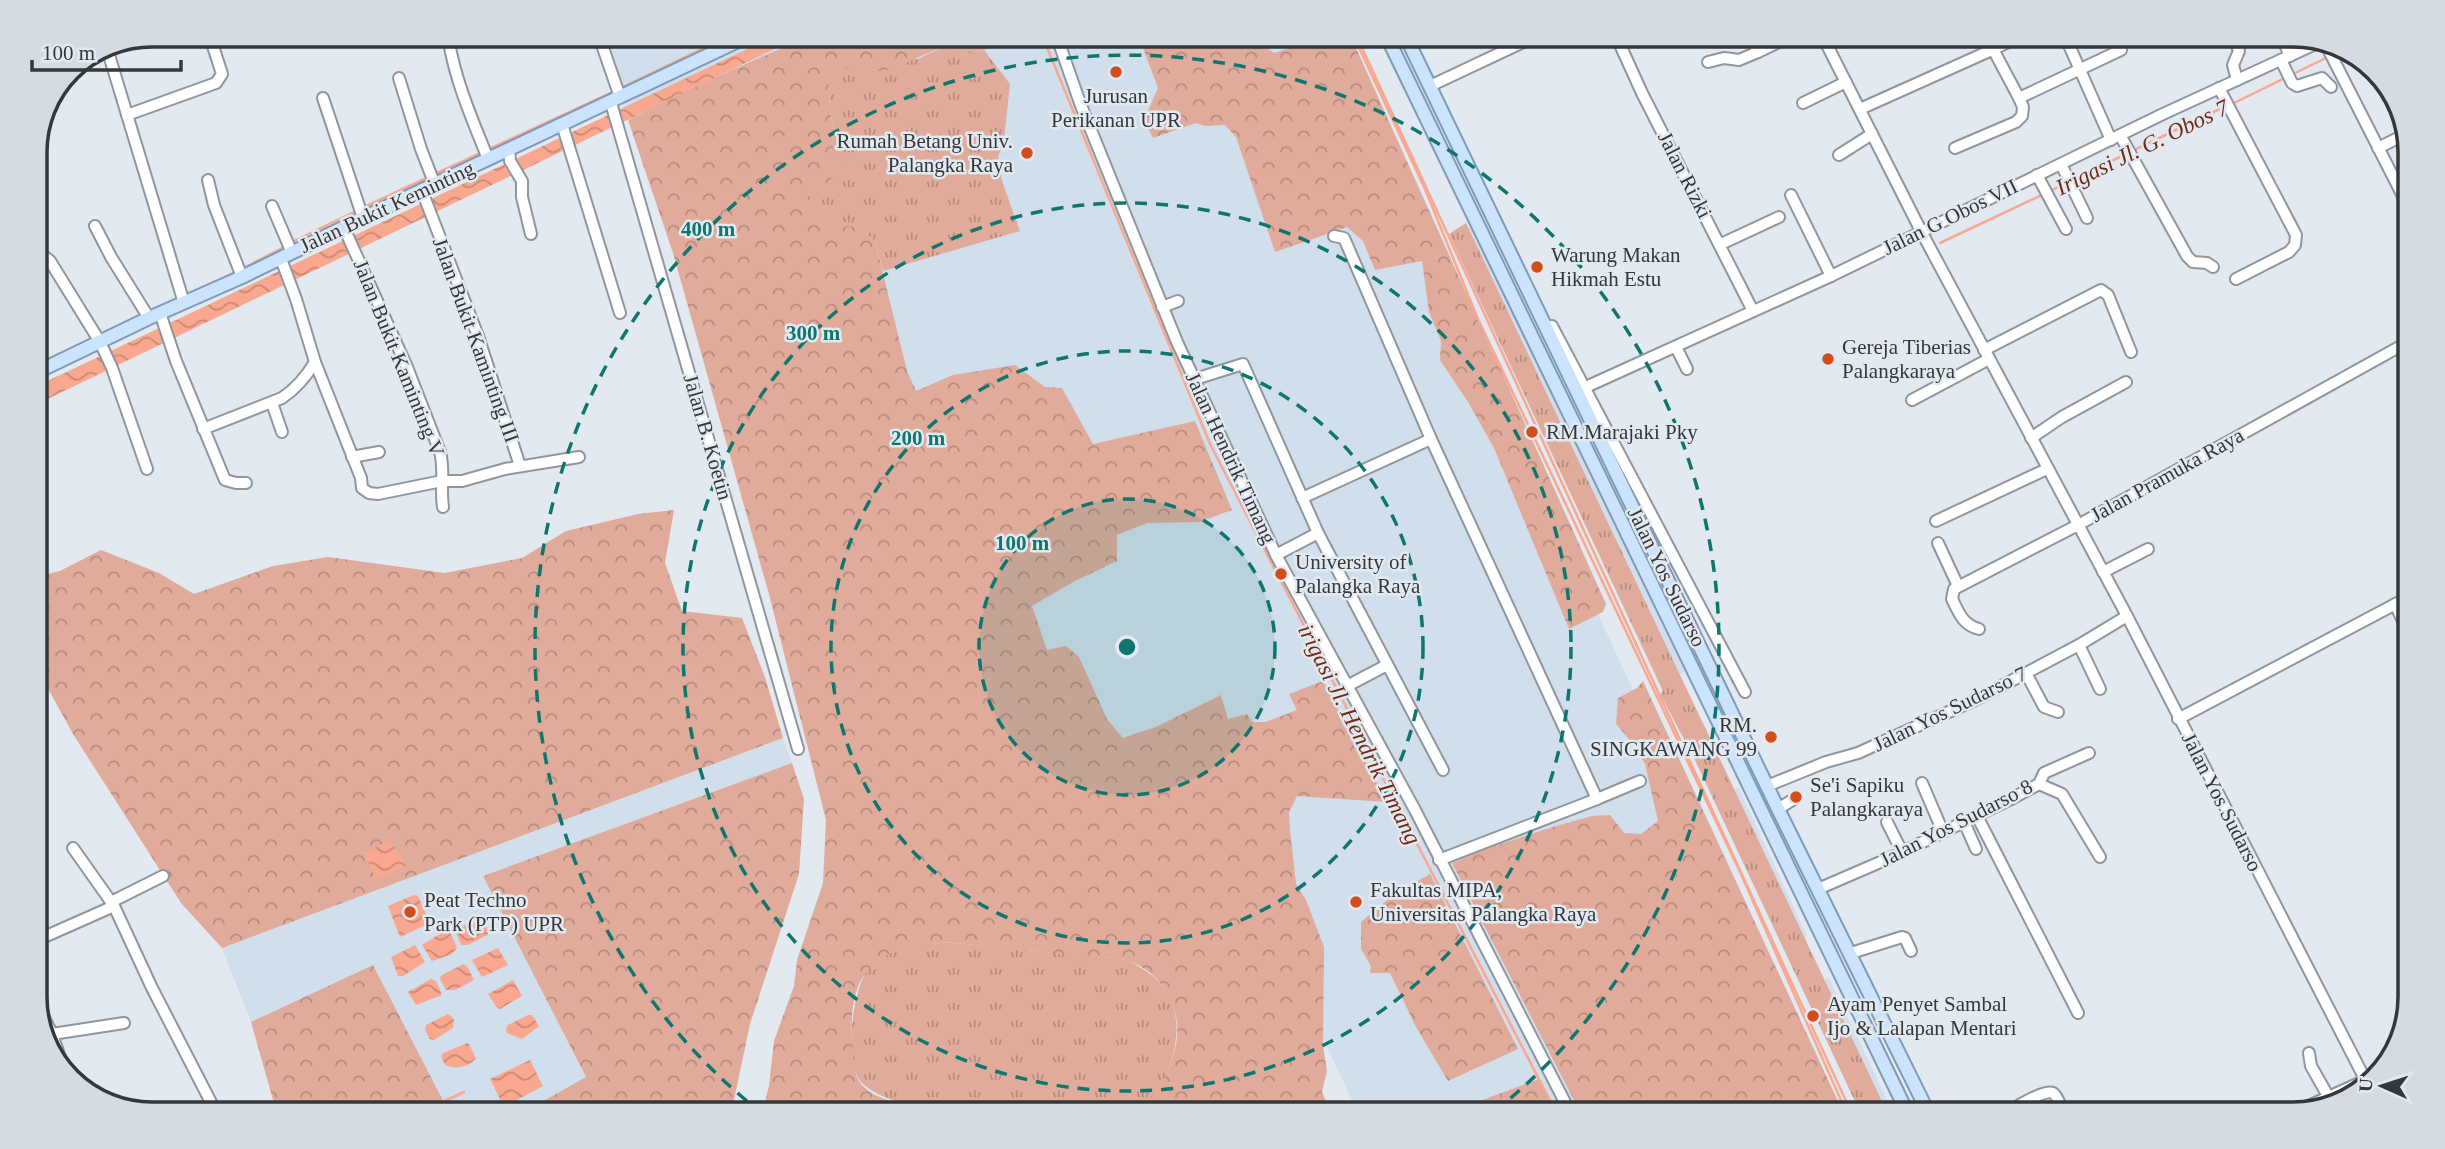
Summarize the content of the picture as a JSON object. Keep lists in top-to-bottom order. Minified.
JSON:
{"streets":{"main road":["Jalan Bukit Keminting","Jalan Yos Sudarso"],"street":["Jalan Rizki","Jalan G Obos VII","Jalan Bukit Kaminting III","Jalan Bukit Kaminting V","Jalan B. Koetin","Jalan Hendrik Timang","Jalan Pramuka Raya","Jalan Yos Sudarso 7","Jalan Yos Sudarso 8"]},"crossings":[["Jalan Rizki","Jalan G Obos VII"],["Jalan Bukit Keminting","Jalan Bukit Kaminting III"],["Jalan Bukit Keminting","Jalan Bukit Kaminting V"],["Jalan Bukit Keminting","Jalan B. Koetin"],["Jalan G Obos VII","Jalan Pramuka Raya"],["Jalan G Obos VII","Jalan Yos Sudarso"],["Jalan Pramuka Raya","Jalan Yos Sudarso"],["Jalan Yos Sudarso","Jalan Yos Sudarso 7"],["Jalan Yos Sudarso","Jalan Yos Sudarso 8"]],"water":["Irigasi Jl. G. Obos 7","irigasi Jl. Hendrik Timang"],"places":["Jurusan Perikanan UPR","Rumah Betang Univ. Palangka Raya","Warung Makan Hikmah Estu","Gereja Tiberias Palangkaraya","RM.Marajaki Pky","University of Palangka Raya","RM. SINGKAWANG 99","Se'i Sapiku Palangkaraya","Fakultas MIPA, Universitas Palangka Raya","Peat Techno Park (PTP) UPR","Ayam Penyet Sambal Ijo & Lalapan Mentari"],"scale_bar":"100 m","north":"left","rings":["400 m","300 m","200 m","100 m"]}
